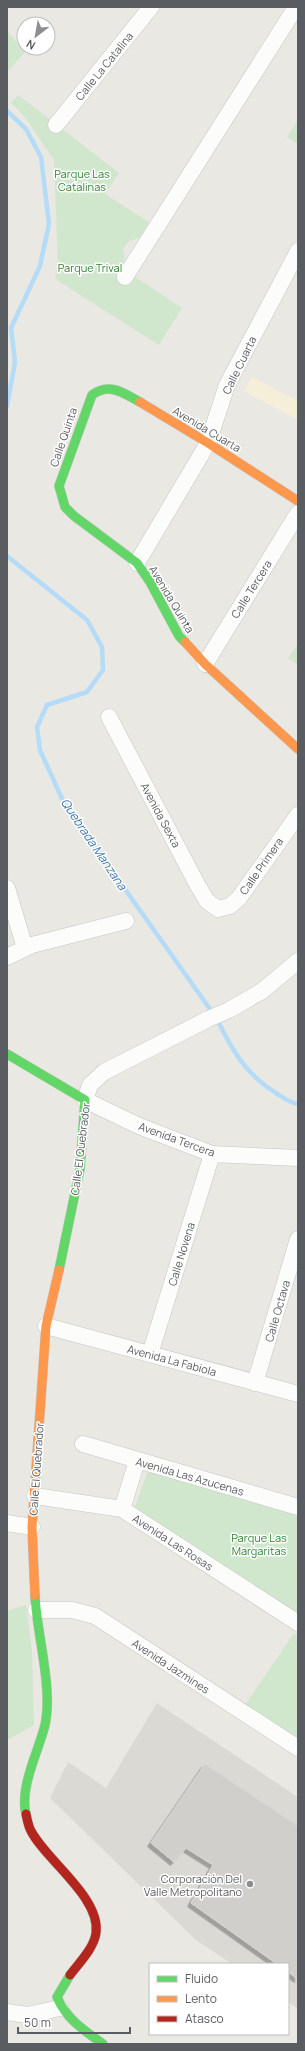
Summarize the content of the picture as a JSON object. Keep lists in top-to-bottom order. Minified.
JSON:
{"streets":{"street":["Calle La Catalina","Calle Cuarta","Avenida Cuarta","Calle Quinta","Calle Tercera","Avenida Quinta","Avenida Sexta","Calle Primera","Avenida Tercera","Calle El Quebrador","Calle Novena","Calle Octava","Avenida La Fabiola","Avenida Las Azucenas","Avenida Las Rosas","Avenida Jazmines"]},"crossings":[["Calle Cuarta","Avenida Cuarta"],["Calle Cuarta","Avenida Quinta"],["Avenida Cuarta","Calle Quinta"],["Calle Quinta","Avenida Quinta"],["Calle Tercera","Avenida Quinta"],["Avenida Sexta","Calle Primera"],["Avenida Tercera","Calle El Quebrador"],["Avenida Tercera","Calle Novena"],["Calle El Quebrador","Avenida La Fabiola"],["Calle El Quebrador","Avenida Las Rosas"],["Calle El Quebrador","Avenida Jazmines"],["Calle Novena","Avenida La Fabiola"],["Calle Octava","Avenida La Fabiola"]],"water":["Quebrada Manzana"],"parks":["Parque Las Catalinas","Parque Trival","Parque Las Margaritas"],"places":["Corporación Del Valle Metropolitano"],"legend":["Fluido","Lento","Atasco"],"scale_bar":"50 m","north":"bottom left"}
